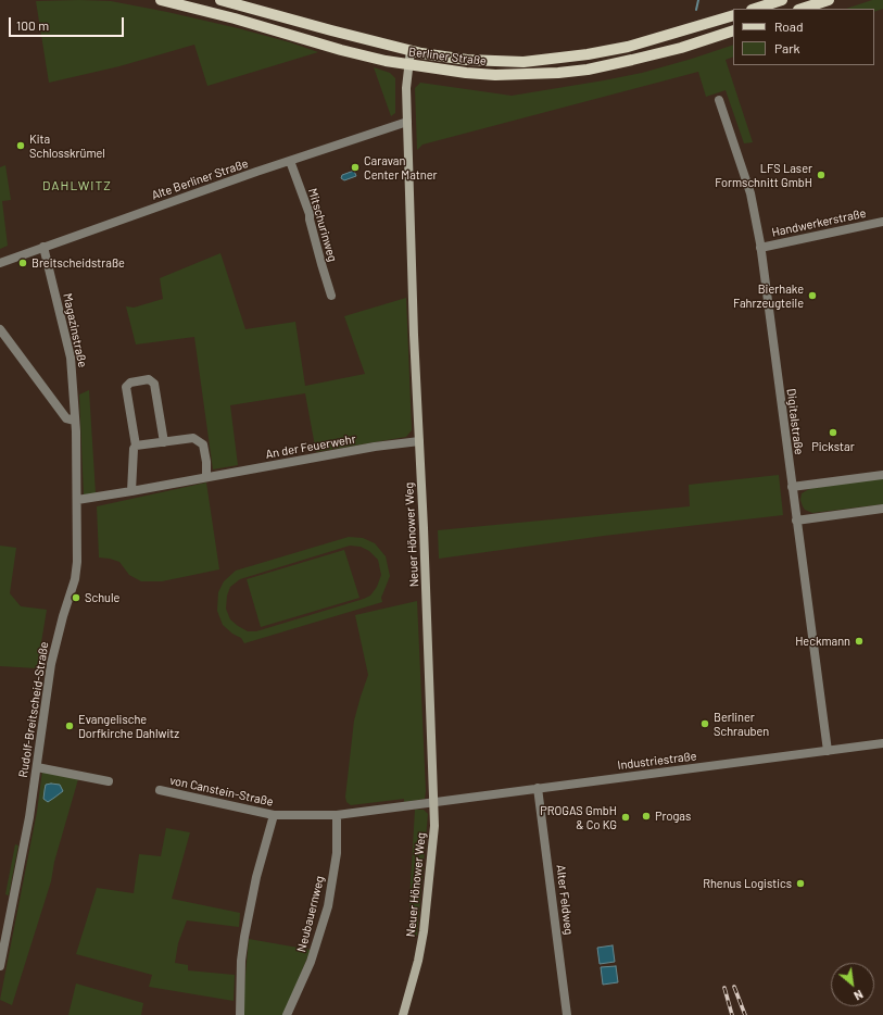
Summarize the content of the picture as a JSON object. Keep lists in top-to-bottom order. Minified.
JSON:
{"streets":{"main road":["Berliner Straße","Neuer Hönower Weg"],"street":["Alte Berliner Straße","Handwerkerstraße","Mitschurinweg","Magazinstraße","Digitalstraße","An der Feuerwehr","Rudolf-Breitscheid-Straße","Industriestraße","von Canstein-Straße","Alter Feldweg","Neubauernweg"]},"crossings":[["Berliner Straße","Neuer Hönower Weg"],["Alte Berliner Straße","Mitschurinweg"],["Alte Berliner Straße","Magazinstraße"],["Alte Berliner Straße","Neuer Hönower Weg"],["Handwerkerstraße","Digitalstraße"],["Magazinstraße","Rudolf-Breitscheid-Straße"],["Digitalstraße","Industriestraße"],["An der Feuerwehr","Neuer Hönower Weg"],["An der Feuerwehr","Rudolf-Breitscheid-Straße"],["Neuer Hönower Weg","Industriestraße"],["Neuer Hönower Weg","von Canstein-Straße"],["Industriestraße","von Canstein-Straße"],["Industriestraße","Alter Feldweg"],["von Canstein-Straße","Neubauernweg"]],"districts":["DAHLWITZ"],"places":["Kita Schlosskrümel","Caravan Center Matner","LFS Laser Formschnitt GmbH","Breitscheidstraße","Bierhake Fahrzeugteile","Pickstar","Schule","Heckmann","Berliner Schrauben","Evangelische Dorfkirche Dahlwitz","Progas","PROGAS GmbH & Co KG","Rhenus Logistics"],"legend":["Road","Park"],"scale_bar":"100 m","north":"bottom right"}
